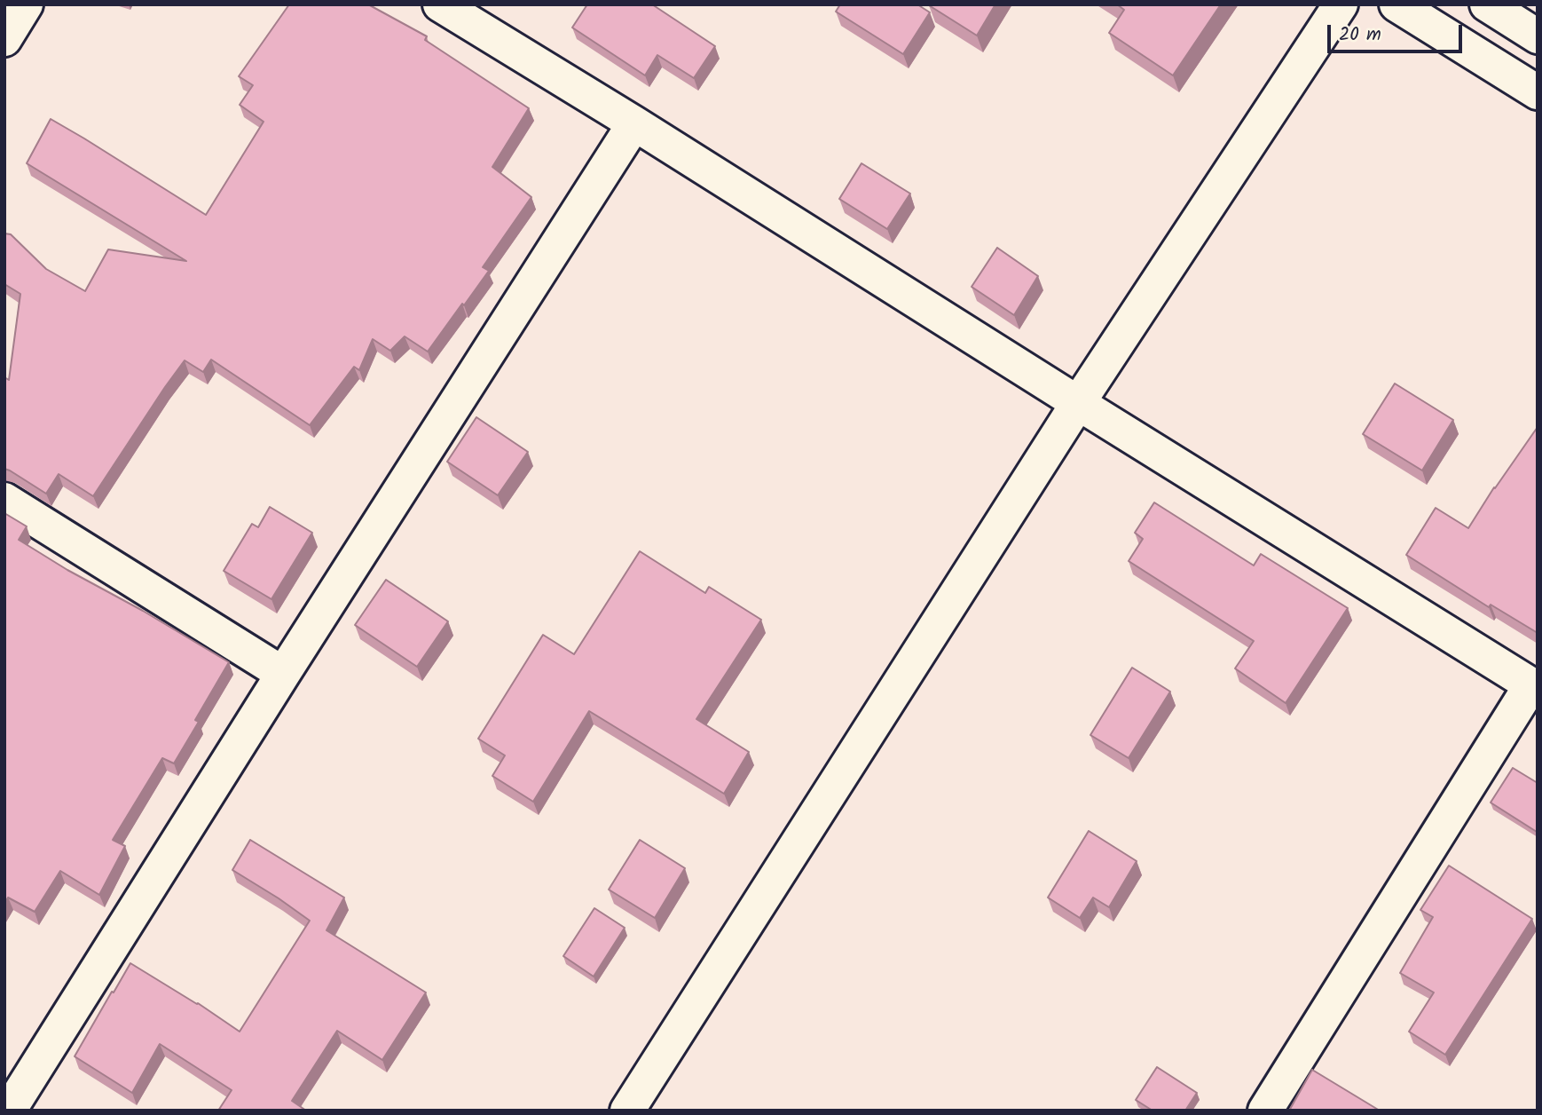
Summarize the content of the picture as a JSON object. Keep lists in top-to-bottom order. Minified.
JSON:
{"scale_bar":"20 m"}
